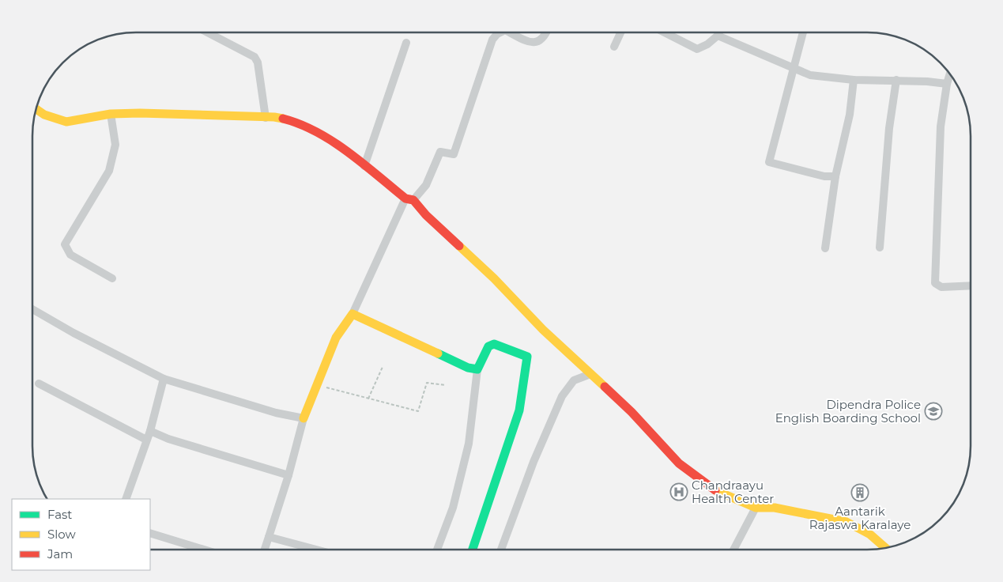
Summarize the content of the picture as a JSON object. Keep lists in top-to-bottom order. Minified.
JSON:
{"places":{"school or university":["Dipendra Police English Boarding School"],"hospital":["Chandraayu Health Center"],"building":["Aantarik Rajaswa Karalaye"]},"legend":["Fast","Slow","Jam"]}
